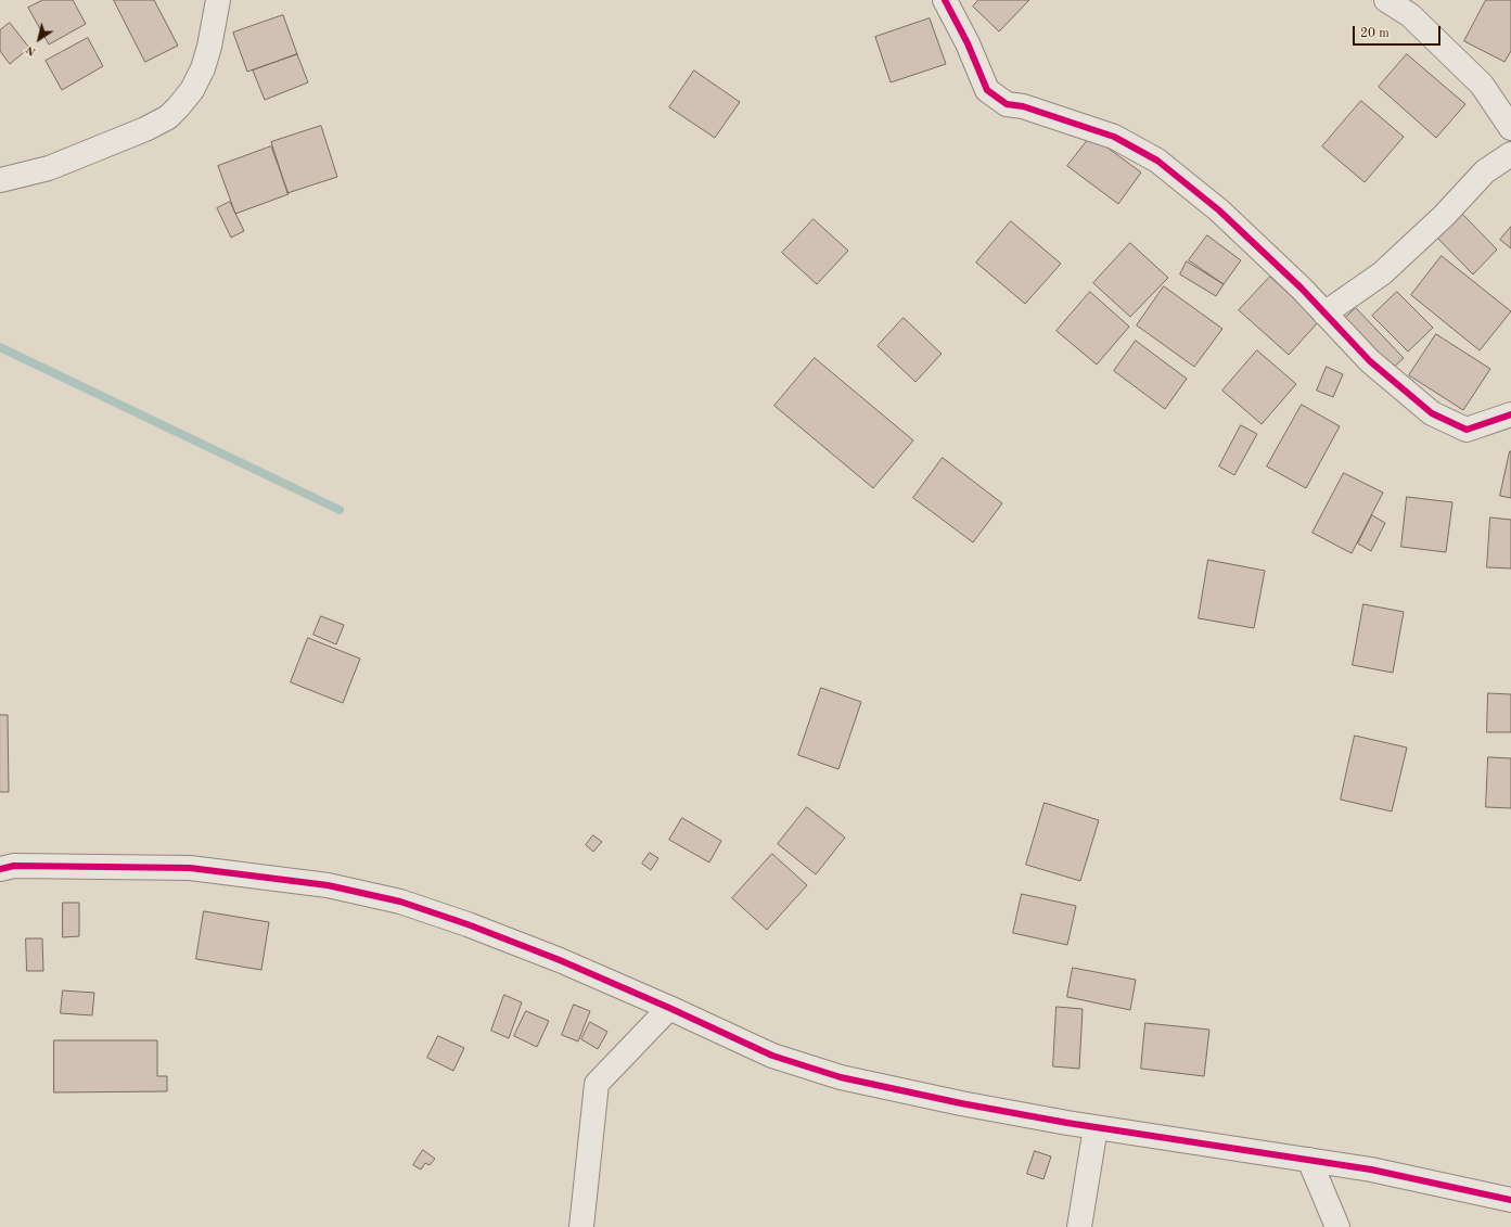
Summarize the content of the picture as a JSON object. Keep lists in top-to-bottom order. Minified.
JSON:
{"scale_bar":"20 m","north":"bottom left"}
